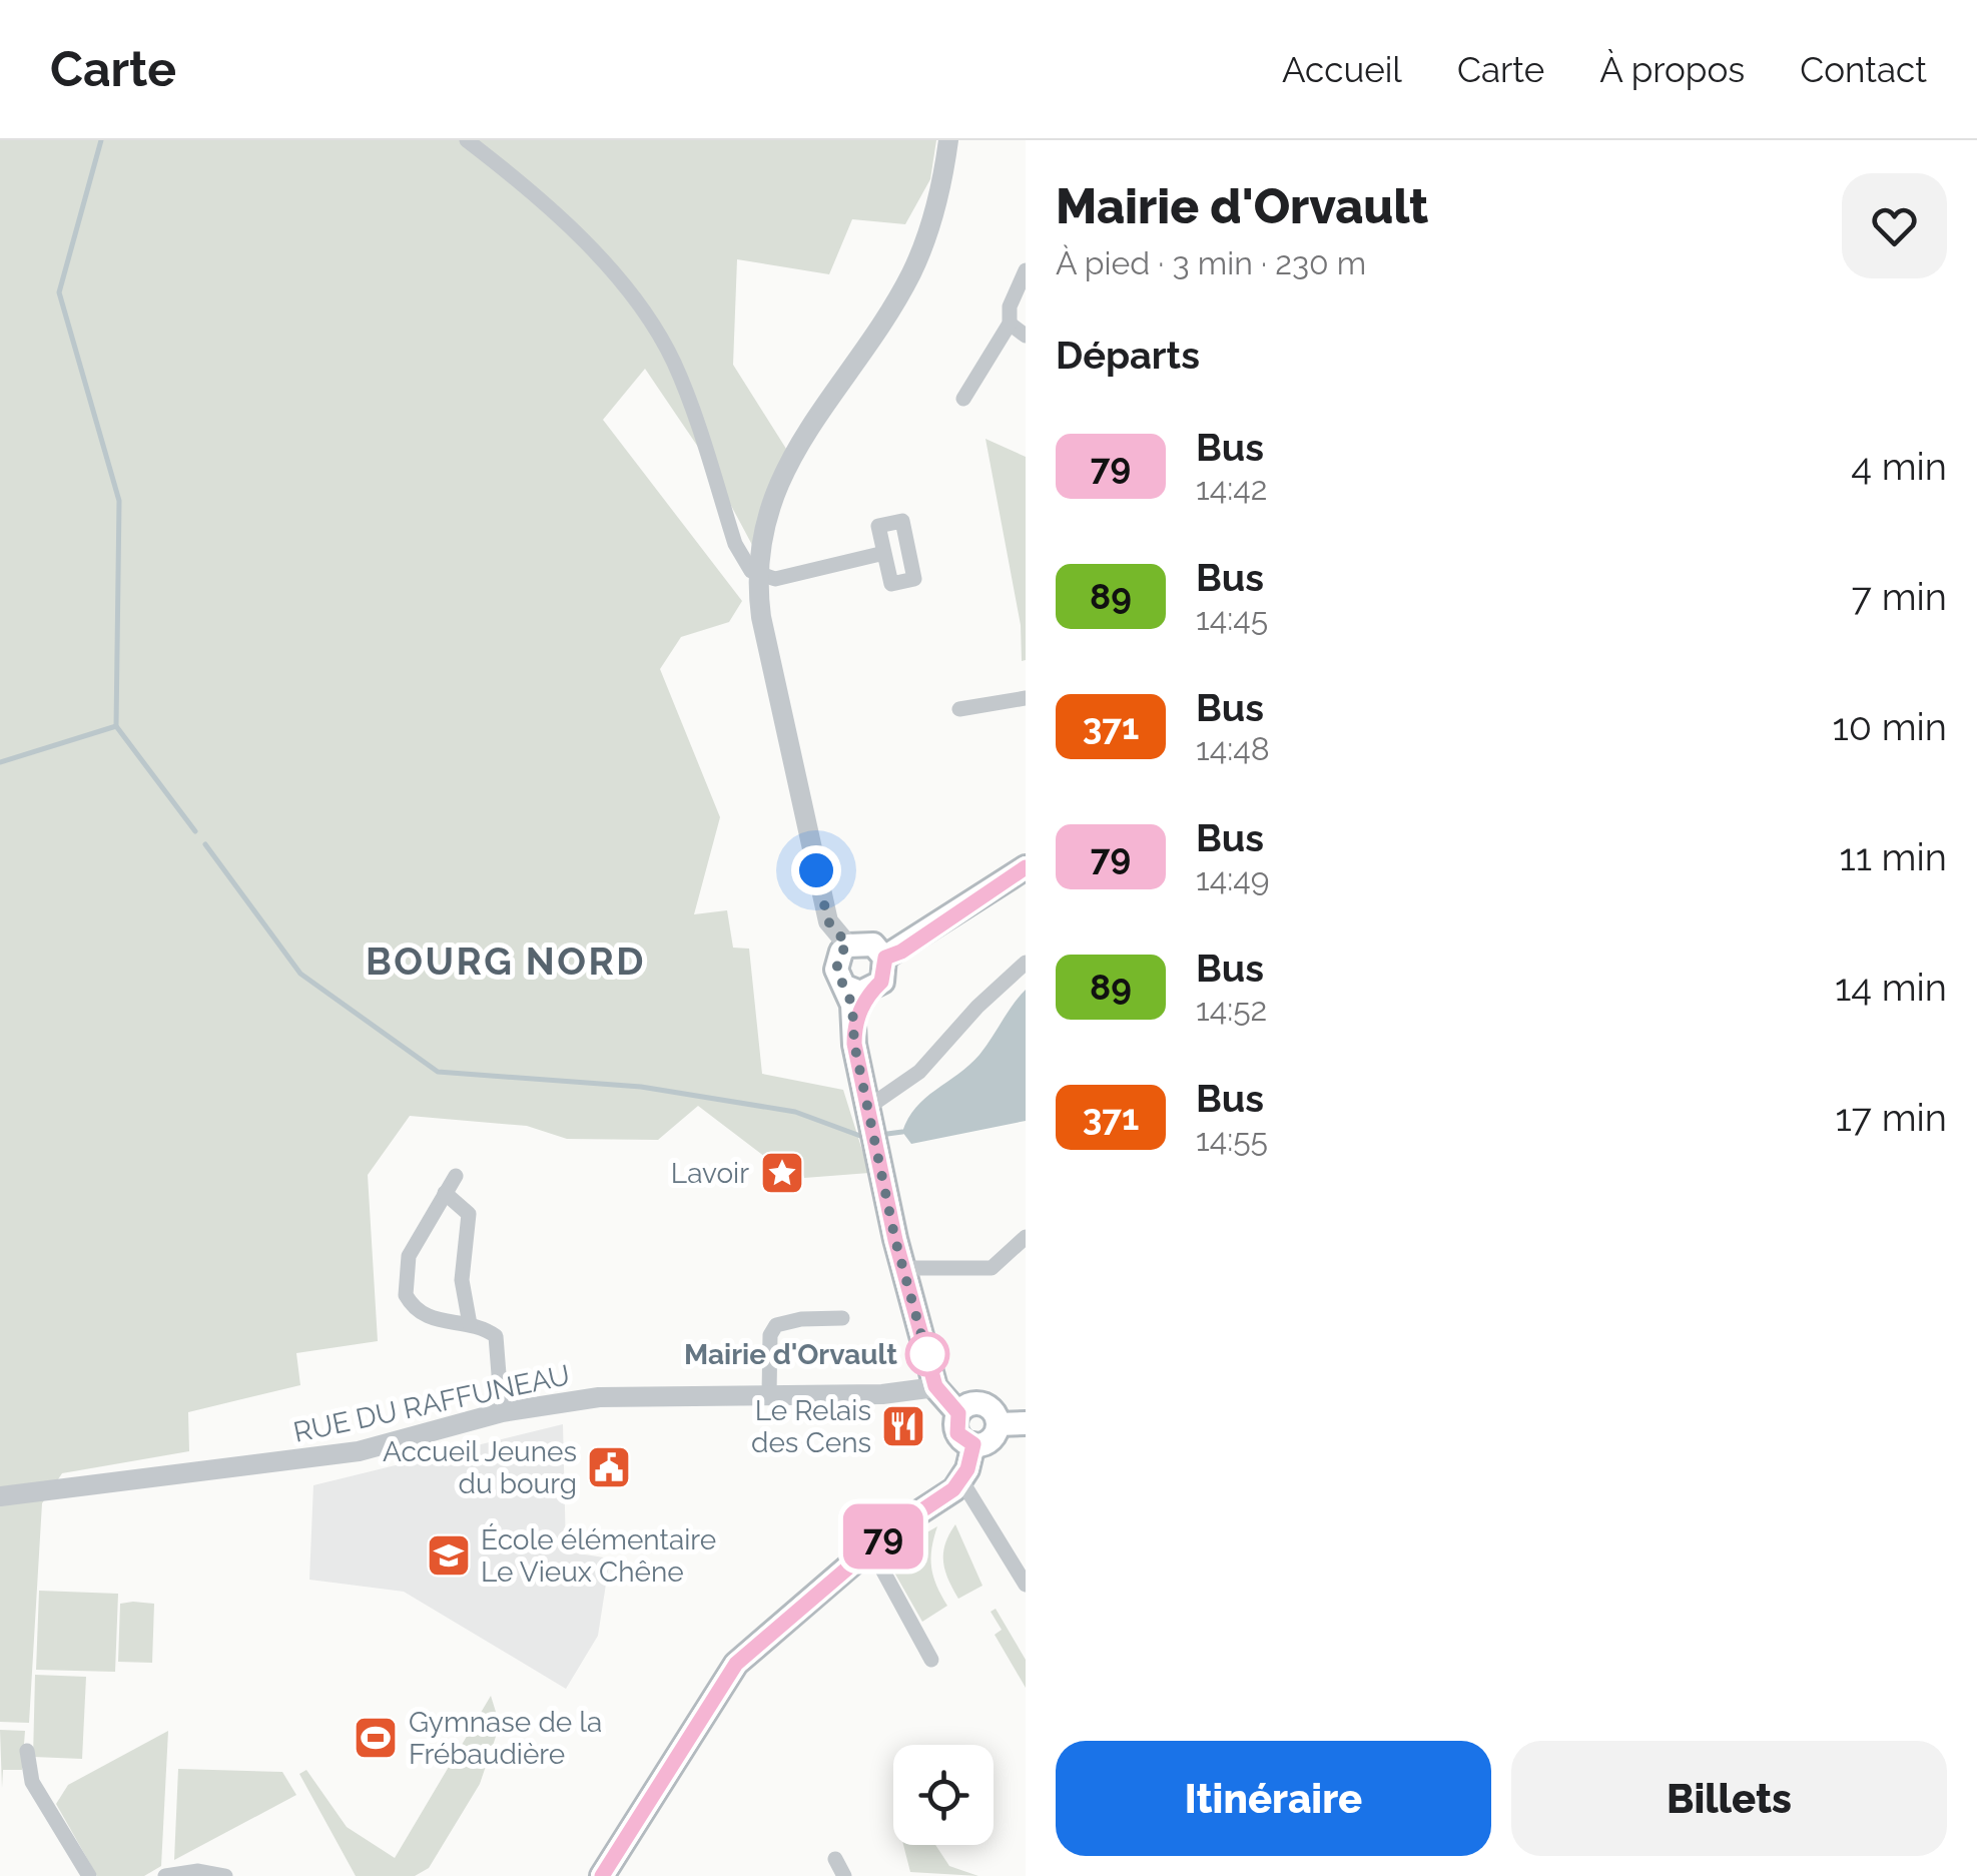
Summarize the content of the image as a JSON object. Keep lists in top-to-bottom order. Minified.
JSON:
{"streets":{"street":["RUE DU RAFFUNEAU"]},"districts":["BOURG NORD"],"places":{"place":["Lavoir"],"other":["Mairie d'Orvault"],"restaurant":["Le Relais des Cens"],"public building":["Accueil Jeunes du bourg"],"school or university":["École élémentaire Le Vieux Chêne"],"sports":["Gymnase de la Frébaudière"]},"lines":["bus line 79"],"page":{"header":"Carte","nav":["Accueil","Carte","À propos","Contact"],"on_map":"79","heading":[["Mairie d'Orvault","À pied · 3 min · 230 m"],"Départs"],"list":[{"mark":"79","name":"Bus","note":"14:42","value":"4 min"},{"mark":"89","name":"Bus","note":"14:45","value":"7 min"},{"mark":"371","name":"Bus","note":"14:48","value":"10 min"},{"mark":"79","name":"Bus","note":"14:49","value":"11 min"},{"mark":"89","name":"Bus","note":"14:52","value":"14 min"},{"mark":"371","name":"Bus","note":"14:55","value":"17 min"}],"buttons":["Itinéraire","Billets"]}}
